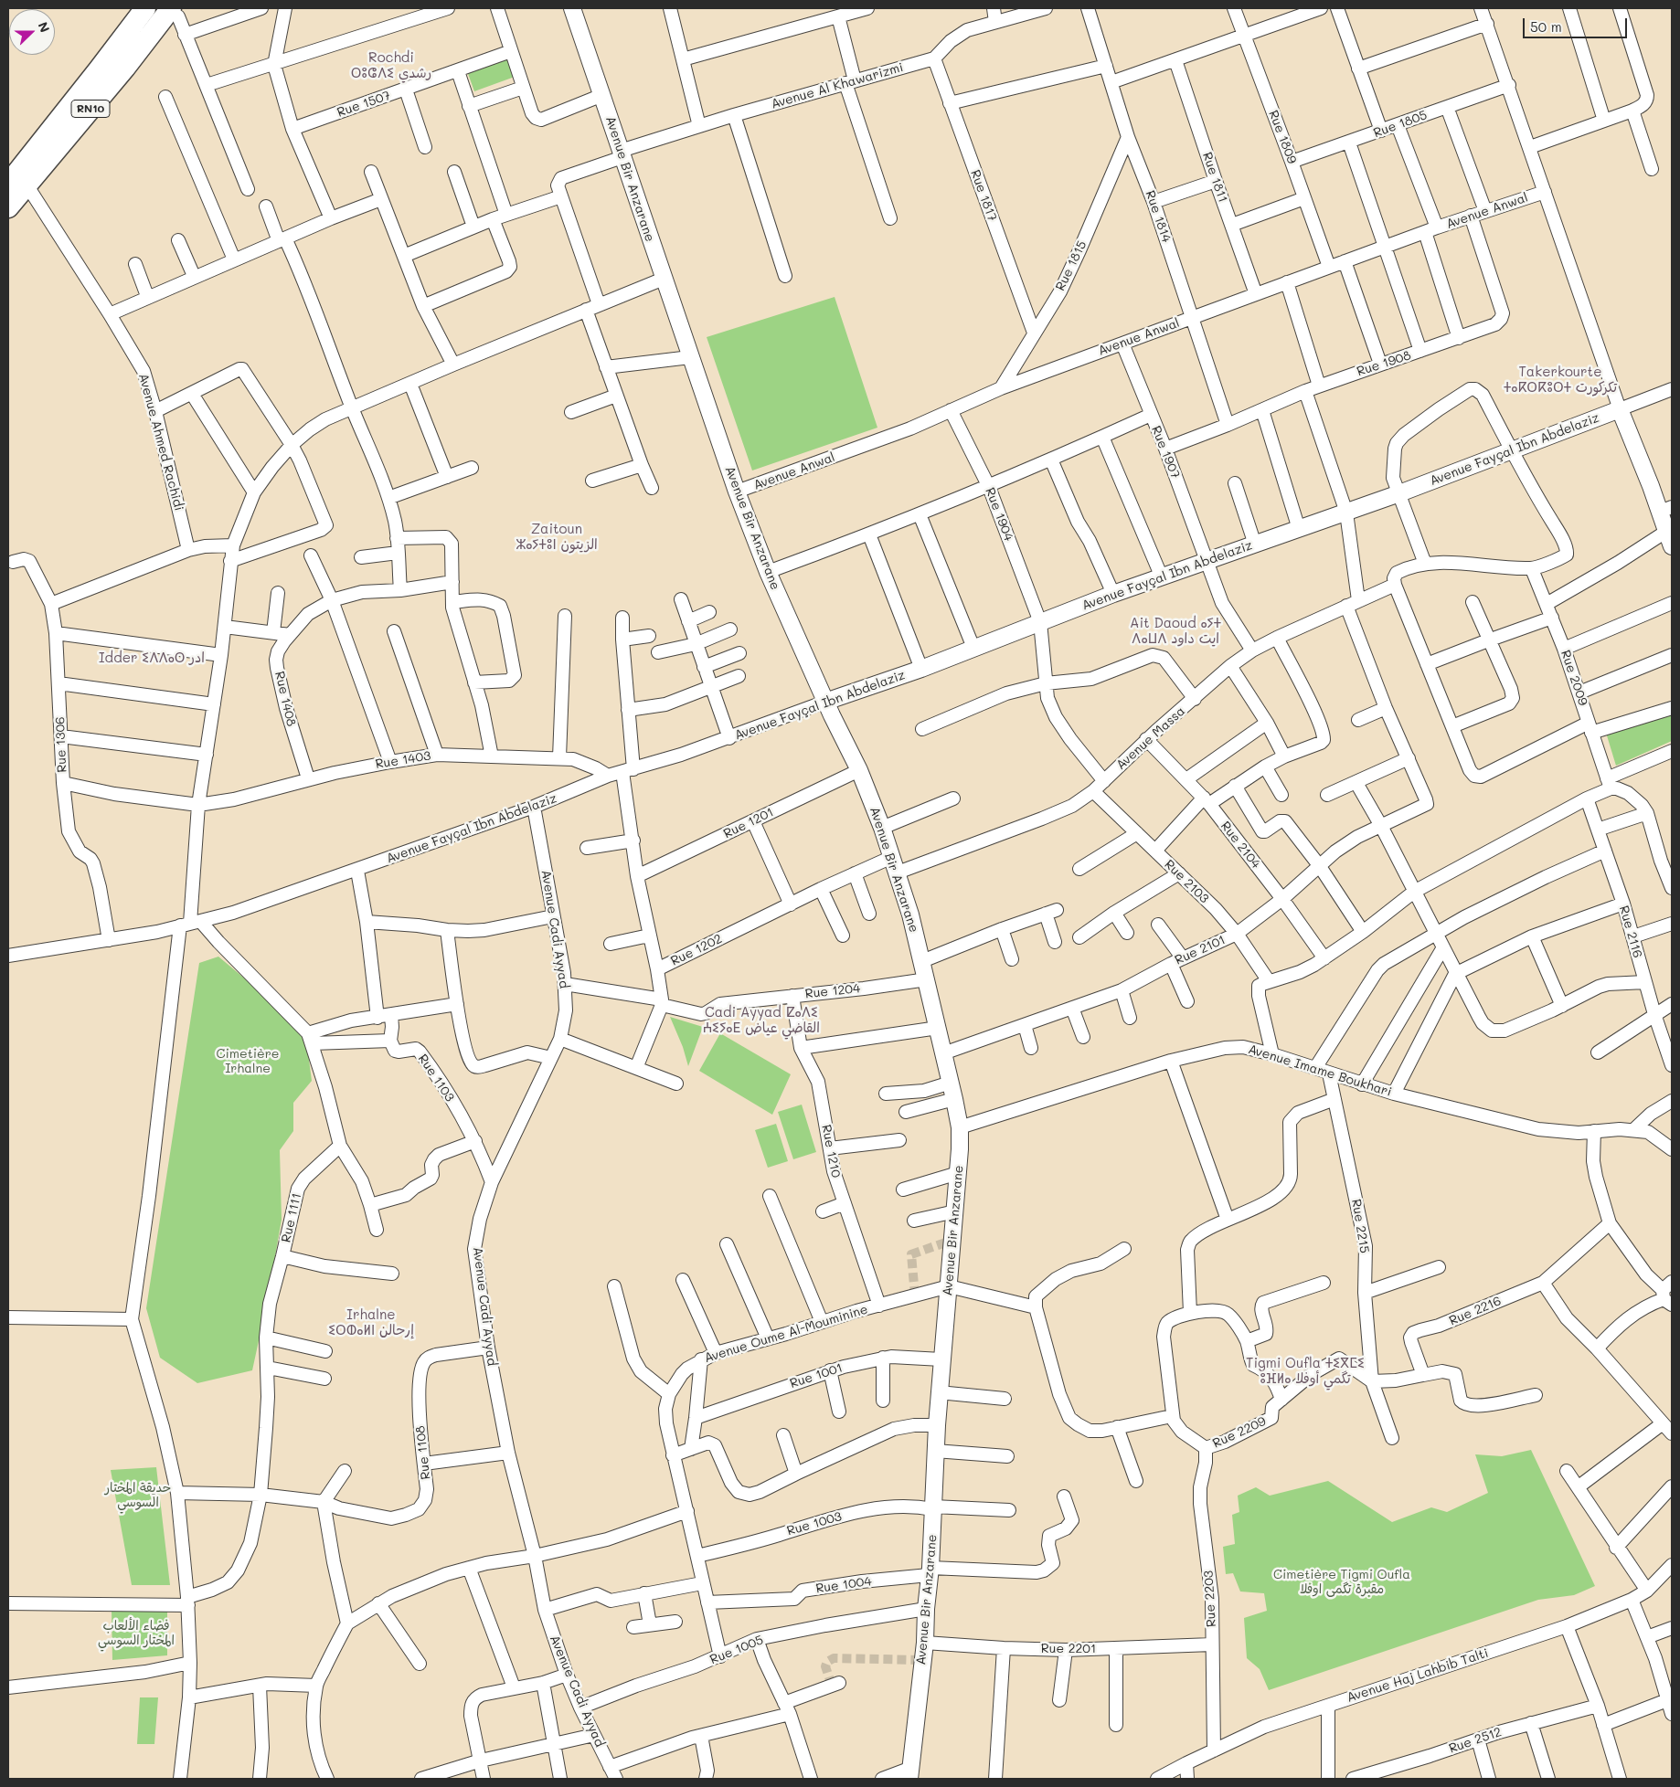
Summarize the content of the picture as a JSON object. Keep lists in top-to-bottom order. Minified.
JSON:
{"streets":{"main road":["RN10"],"street":["Avenue Al Khawarizmi","Rue 1507","Rue 1805","Rue 1809","Rue 1811","Avenue Bir Anzarane","Rue 1817","Avenue Anwal","Rue 1814","Rue 1815","Rue 1908","Avenue Ahmed Rachidi","Avenue Fayçal Ibn Abdelaziz","Rue 1907","Rue 1904","Rue 2009","Rue 1408","Avenue Massa","Rue 1306","Rue 1403","Rue 1201","Rue 2104","Rue 2103","Avenue Cadi Ayyad","Rue 2116","Rue 1202","Rue 2101","Rue 1204","Avenue Imame Boukhari","Rue 1103","Rue 1210","Rue 1111","Rue 2215","Rue 2216","Avenue Oume Al-Mouminine","Rue 1001","Rue 2209","Rue 1108","Rue 1003","Rue 1004","Rue 2203","Rue 2201","Rue 1005","Avenue Haj Lahbib Talti","Rue 2512"]},"crossings":[["Avenue Al Khawarizmi","Avenue Bir Anzarane"],["Avenue Al Khawarizmi","Rue 1817"],["RN10","Avenue Ahmed Rachidi"],["Rue 1805","Rue 1809"],["Rue 1809","Avenue Anwal"],["Rue 1811","Avenue Anwal"],["Avenue Bir Anzarane","Avenue Anwal"],["Avenue Bir Anzarane","Avenue Fayçal Ibn Abdelaziz"],["Avenue Bir Anzarane","Avenue Massa"],["Avenue Bir Anzarane","Rue 1201"],["Avenue Bir Anzarane","Rue 1202"],["Avenue Bir Anzarane","Rue 2101"],["Avenue Bir Anzarane","Rue 1204"],["Avenue Bir Anzarane","Avenue Imame Boukhari"],["Avenue Bir Anzarane","Avenue Oume Al-Mouminine"],["Avenue Bir Anzarane","Rue 1001"],["Avenue Bir Anzarane","Rue 1003"],["Avenue Bir Anzarane","Rue 1004"],["Avenue Bir Anzarane","Rue 2201"],["Avenue Bir Anzarane","Rue 1005"],["Rue 1817","Rue 1815"],["Avenue Anwal","Rue 1814"],["Avenue Anwal","Rue 1815"],["Avenue Anwal","Rue 1908"],["Avenue Anwal","Rue 1907"],["Avenue Anwal","Rue 1904"],["Rue 1814","Rue 1815"],["Rue 1814","Rue 1908"],["Rue 1908","Rue 1907"],["Avenue Fayçal Ibn Abdelaziz","Rue 1907"],["Avenue Fayçal Ibn Abdelaziz","Rue 1904"],["Avenue Fayçal Ibn Abdelaziz","Rue 1306"],["Avenue Fayçal Ibn Abdelaziz","Rue 1403"],["Avenue Fayçal Ibn Abdelaziz","Avenue Cadi Ayyad"],["Avenue Fayçal Ibn Abdelaziz","Rue 1202"],["Rue 1907","Avenue Massa"],["Rue 1904","Avenue Massa"],["Rue 1408","Rue 1403"],["Avenue Massa","Rue 2104"],["Avenue Massa","Rue 2103"],["Rue 1306","Rue 1403"],["Rue 1201","Rue 1202"],["Rue 2104","Rue 2101"],["Rue 2103","Rue 2101"],["Avenue Cadi Ayyad","Rue 1204"],["Avenue Cadi Ayyad","Rue 1103"],["Avenue Cadi Ayyad","Rue 1108"],["Avenue Cadi Ayyad","Rue 1005"],["Rue 1204","Rue 1210"],["Avenue Imame Boukhari","Rue 2215"],["Rue 1210","Avenue Oume Al-Mouminine"],["Rue 2215","Rue 2209"],["Avenue Oume Al-Mouminine","Rue 1003"],["Avenue Oume Al-Mouminine","Rue 1004"],["Avenue Oume Al-Mouminine","Rue 1005"],["Rue 2209","Rue 2203"],["Rue 2203","Rue 2201"],["Rue 2203","Avenue Haj Lahbib Talti"]],"districts":["Rochdi ⵔⵓⵛⴷⵉ رشدي","Takerkourte ⵜⴰⴽⵔⴽⵓⵔⵜ تكركورت","Zaitoun ⵣⴰⵢⵜⵓⵏ الزيتون","Ait Daoud ⴰⵢⵜ ⴷⴰⵡⴷ ايت داود","Idder ⵉⴷⴷⴰⵔ ادر","Cadi Ayyad ⵇⴰⴷⵉ ⵄⵉⵢⴰⴹ القاضي عياض","Irhalne ⵉⵔⵀⴰⵍⵏ إرحالن","Tigmi Oufla ⵜⵉⴳⵎⵉ ⵓⴼⵍⴰ تگمي أوفلا"],"parks":["Cimetière Irhalne","حديقة المختار السوسي","Cimetière Tigmi Oufla مقبرة تگمی اوفلا","فضاء الألعاب المختار السوسي"],"scale_bar":"50 m","north":"right"}
